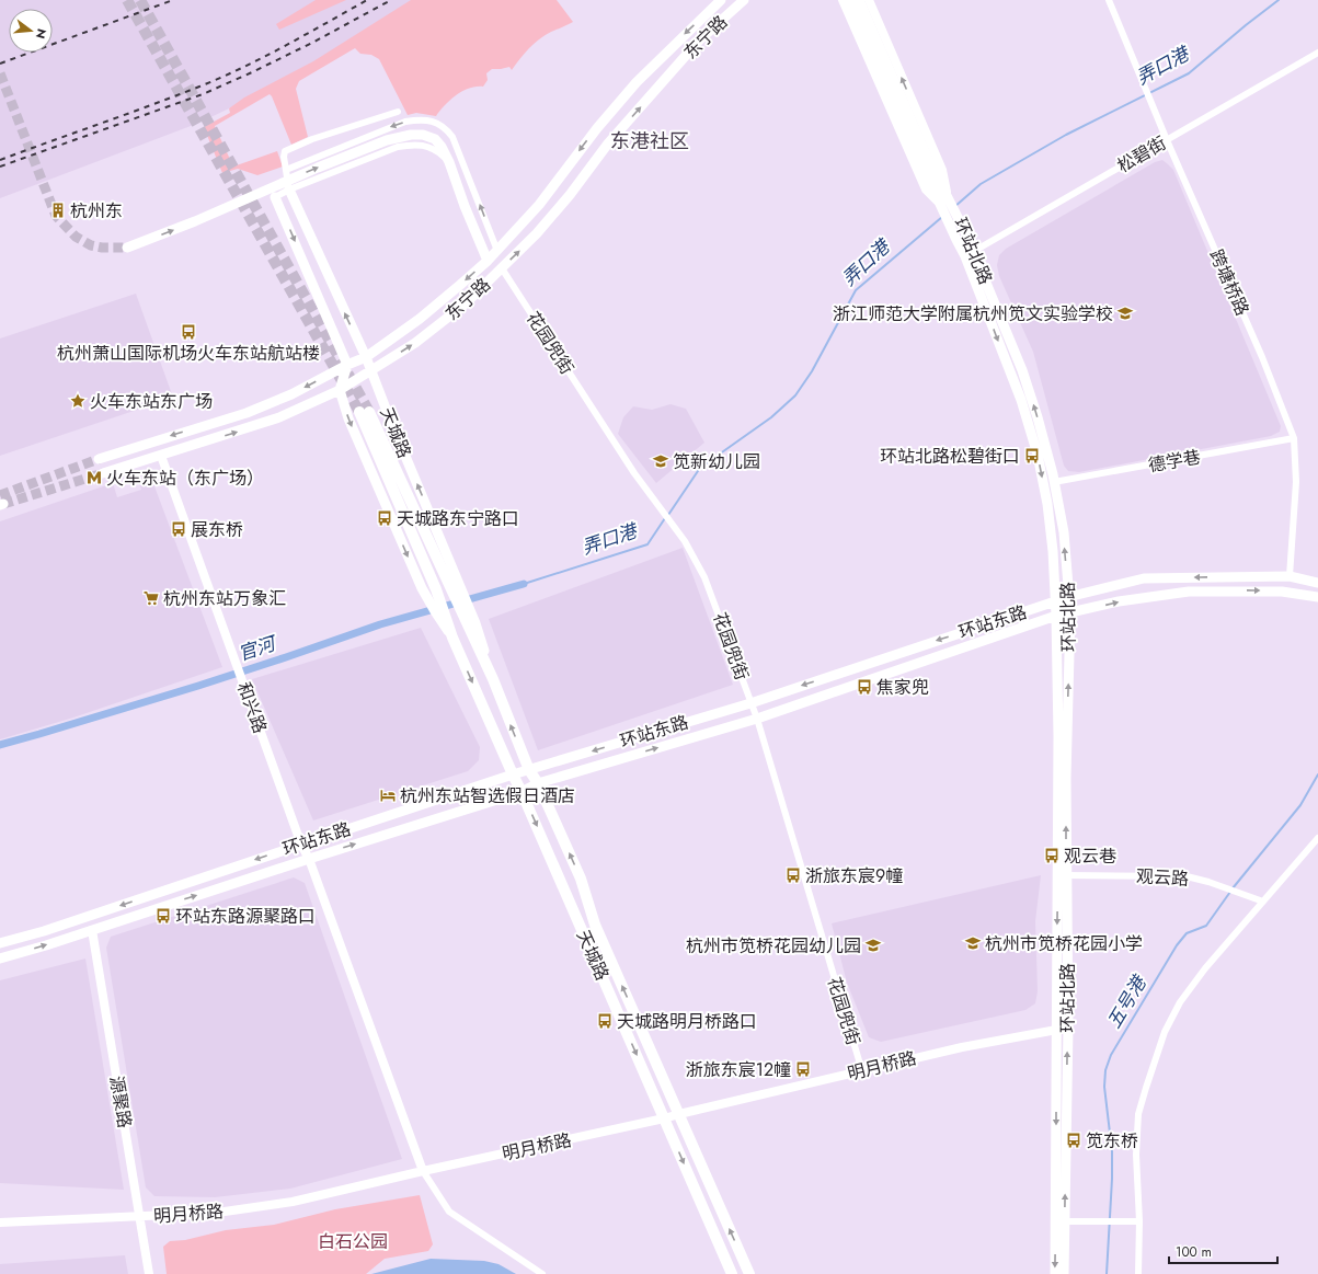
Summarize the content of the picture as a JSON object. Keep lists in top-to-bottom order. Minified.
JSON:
{"streets":{"main road":["东宁路","环站北路","天城路","环站东路"],"street":["松碧街","跨塘桥路","花园兜街","德学巷","和兴路","观云路","明月桥路","源聚路"]},"crossings":[["东宁路","花园兜街"],["东宁路","天城路"],["东宁路","和兴路"],["松碧街","环站北路"],["松碧街","跨塘桥路"],["环站北路","德学巷"],["环站北路","环站东路"],["环站北路","观云路"],["环站北路","明月桥路"],["跨塘桥路","德学巷"],["跨塘桥路","环站东路"],["花园兜街","环站东路"],["花园兜街","明月桥路"],["天城路","环站东路"],["天城路","明月桥路"],["环站东路","和兴路"],["环站东路","源聚路"],["和兴路","明月桥路"],["明月桥路","源聚路"]],"districts":["东港社区"],"water":["弄口港","官河","五号港"],"parks":["白石公园"],"places":{"building":["杭州东"],"school or university":["浙江师范大学附属杭州笕文实验学校","笕新幼儿园","杭州市笕桥花园小学","杭州市笕桥花园幼儿园"],"bus stop":["杭州萧山国际机场火车东站航站楼","环站北路松碧街口","天城路东宁路口","展东桥","焦家兜","观云巷","浙旅东宸9幢","环站东路源聚路口","天城路明月桥路口","浙旅东宸12幢","笕东桥"],"place":["火车东站东广场"],"metro station":["火车东站（东广场）"],"supermarket":["杭州东站万象汇"],"hotel":["杭州东站智选假日酒店"]},"scale_bar":"100 m","north":"right"}
